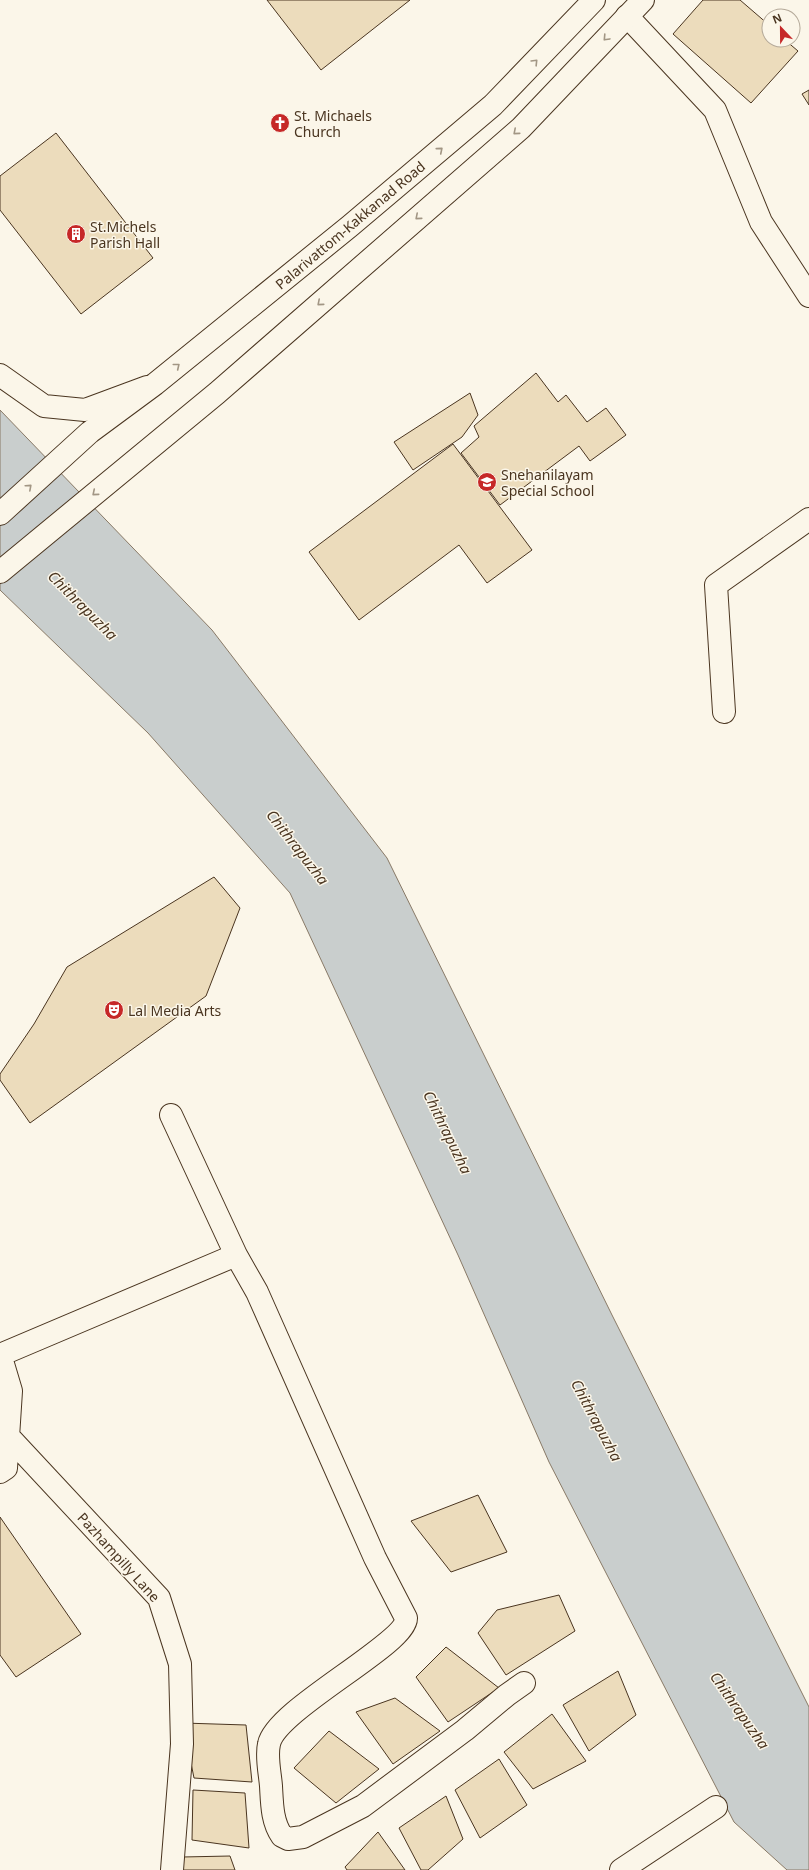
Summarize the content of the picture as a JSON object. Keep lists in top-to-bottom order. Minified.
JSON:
{"streets":{"street":["Palarivattom-Kakkanad Road","Pazhampilly Lane"]},"water":["Chithrapuzha"],"places":{"church":["St. Michaels Church"],"building":["St.Michels Parish Hall"],"school or university":["Snehanilayam Special School"],"theatre":["Lal Media Arts"]},"north":"top"}
